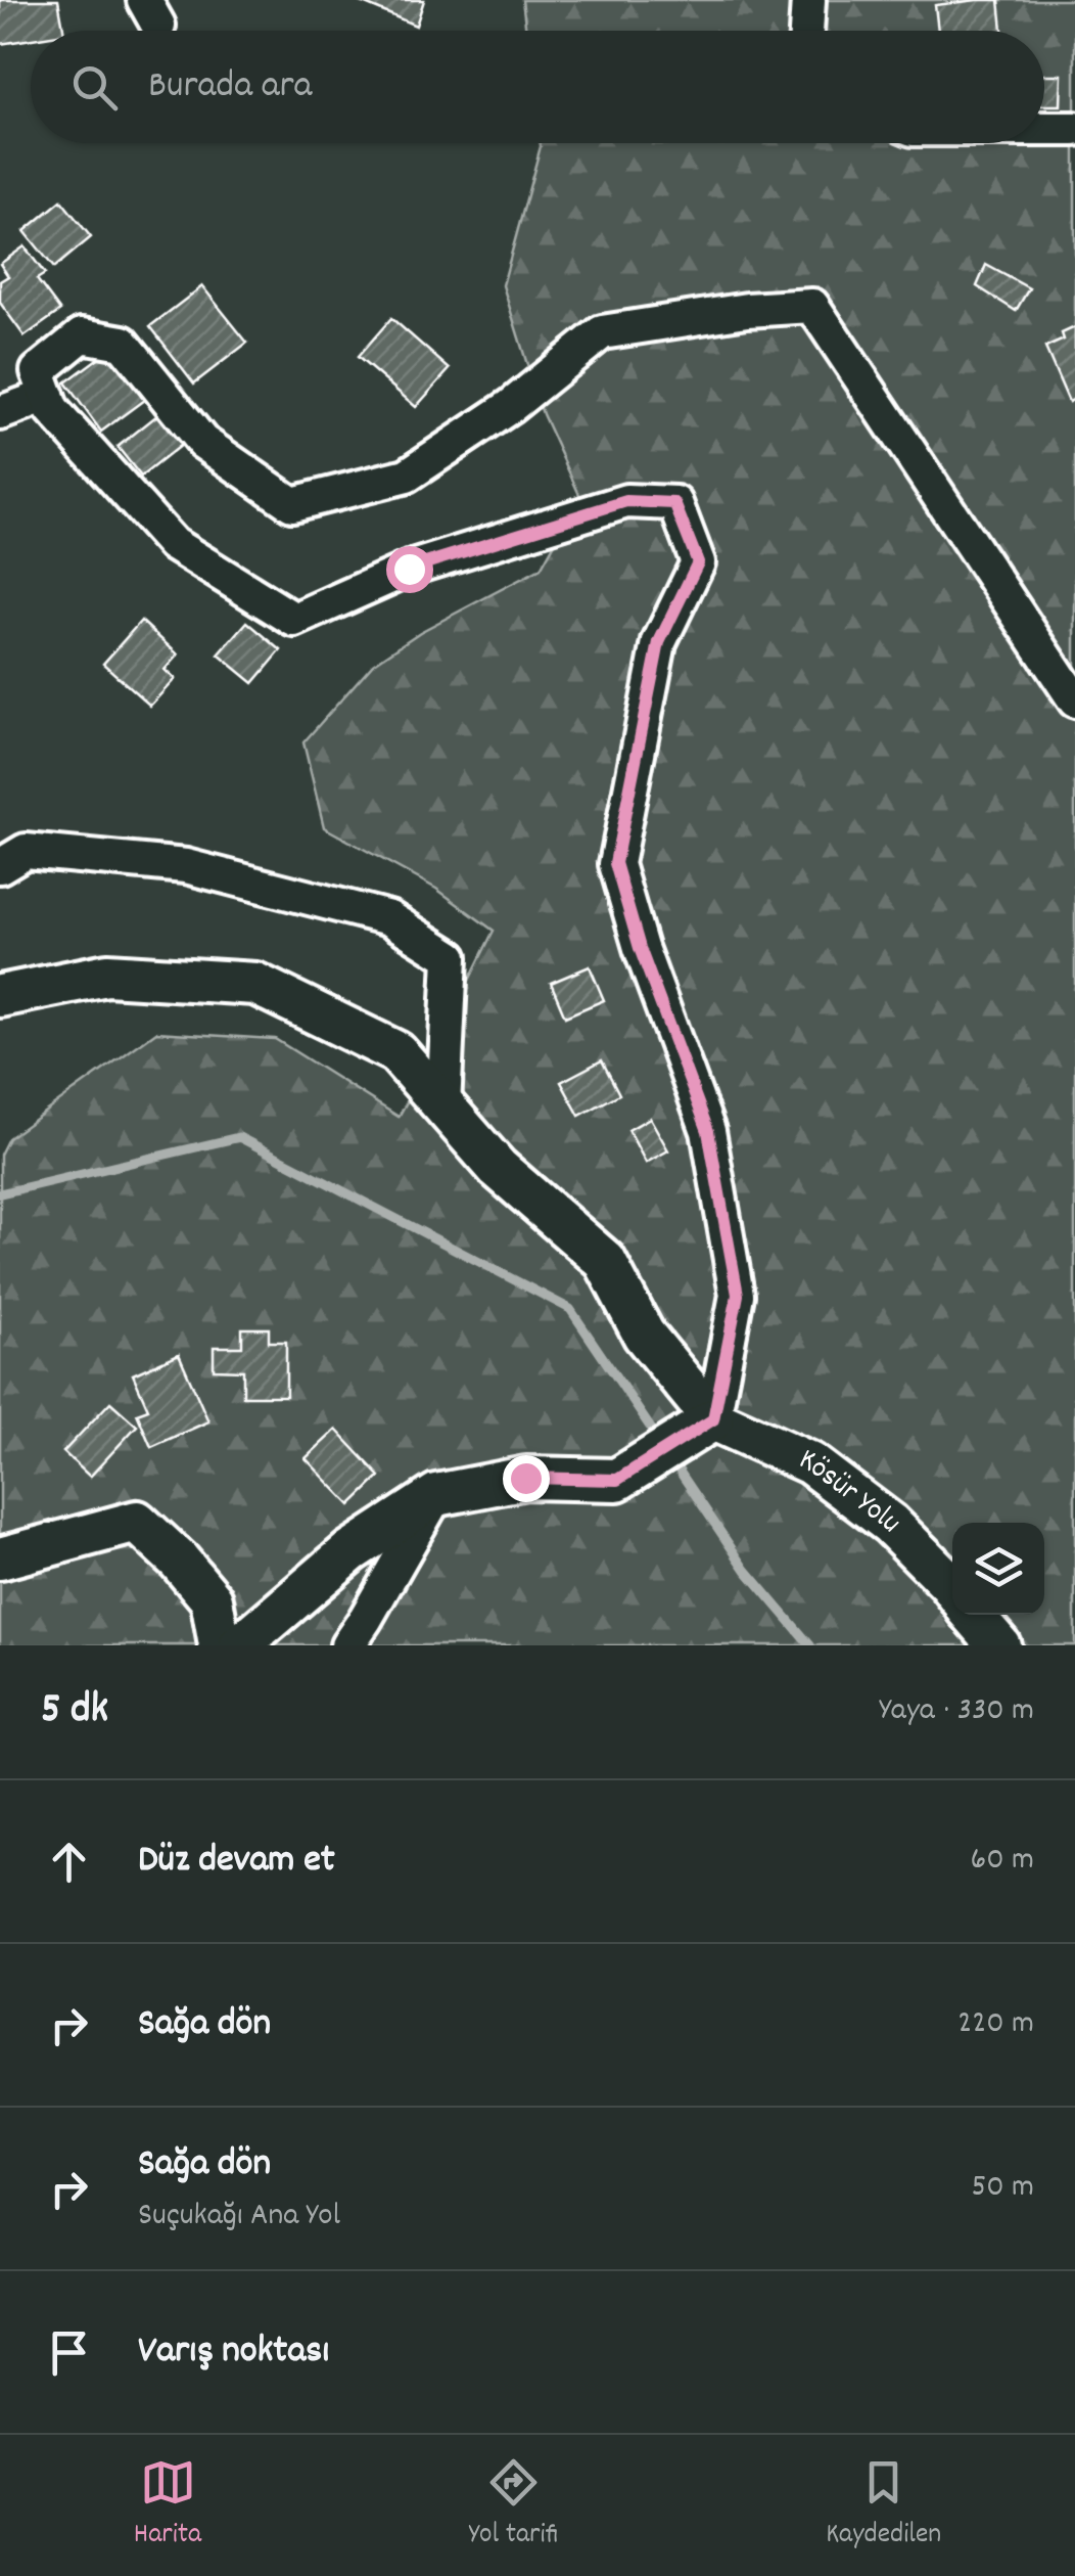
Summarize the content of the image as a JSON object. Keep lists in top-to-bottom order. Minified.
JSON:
{"streets":{"street":["Kösür Yolu"]},"page":{"search":"Burada ara","heading":["5 dk","Yaya · 330 m"],"list":[["Düz devam et","60 m"],["Sağa dön","220 m"],["Sağa dön","Suçukağı Ana Yol","50 m"],"Varış noktası"],"nav":["Harita","Yol tarifi","Kaydedilen"]}}
